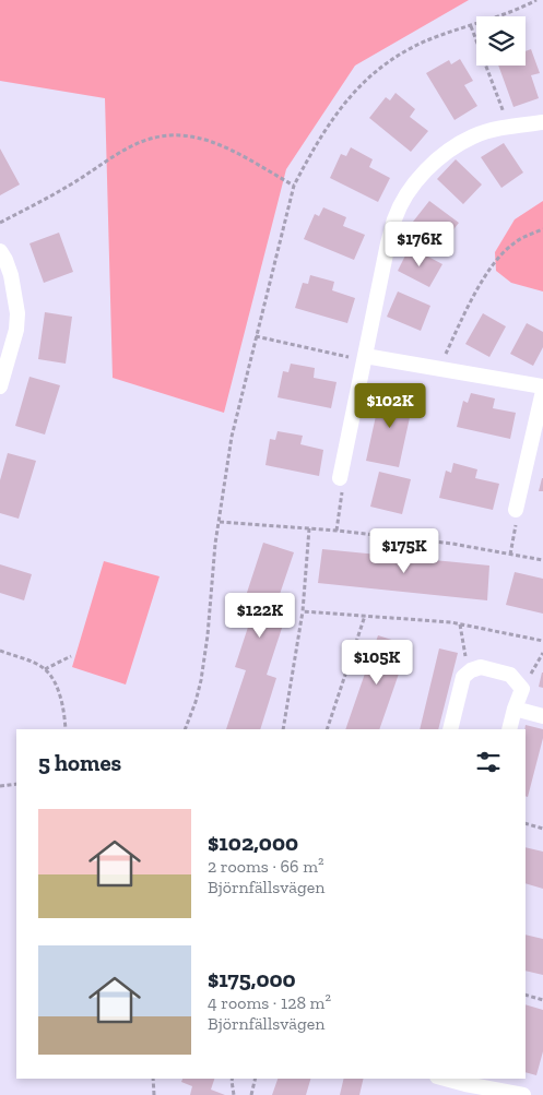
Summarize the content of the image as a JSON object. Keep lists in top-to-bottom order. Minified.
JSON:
{"page":{"price":["$176K","$102K","$175K","$122K","$105K"],"heading":"5 homes","list":[{"name":"$102,000","note":"2 rooms · 66 m² · Björnfällsvägen"},{"name":"$175,000","note":"4 rooms · 128 m² · Björnfällsvägen"}]}}
